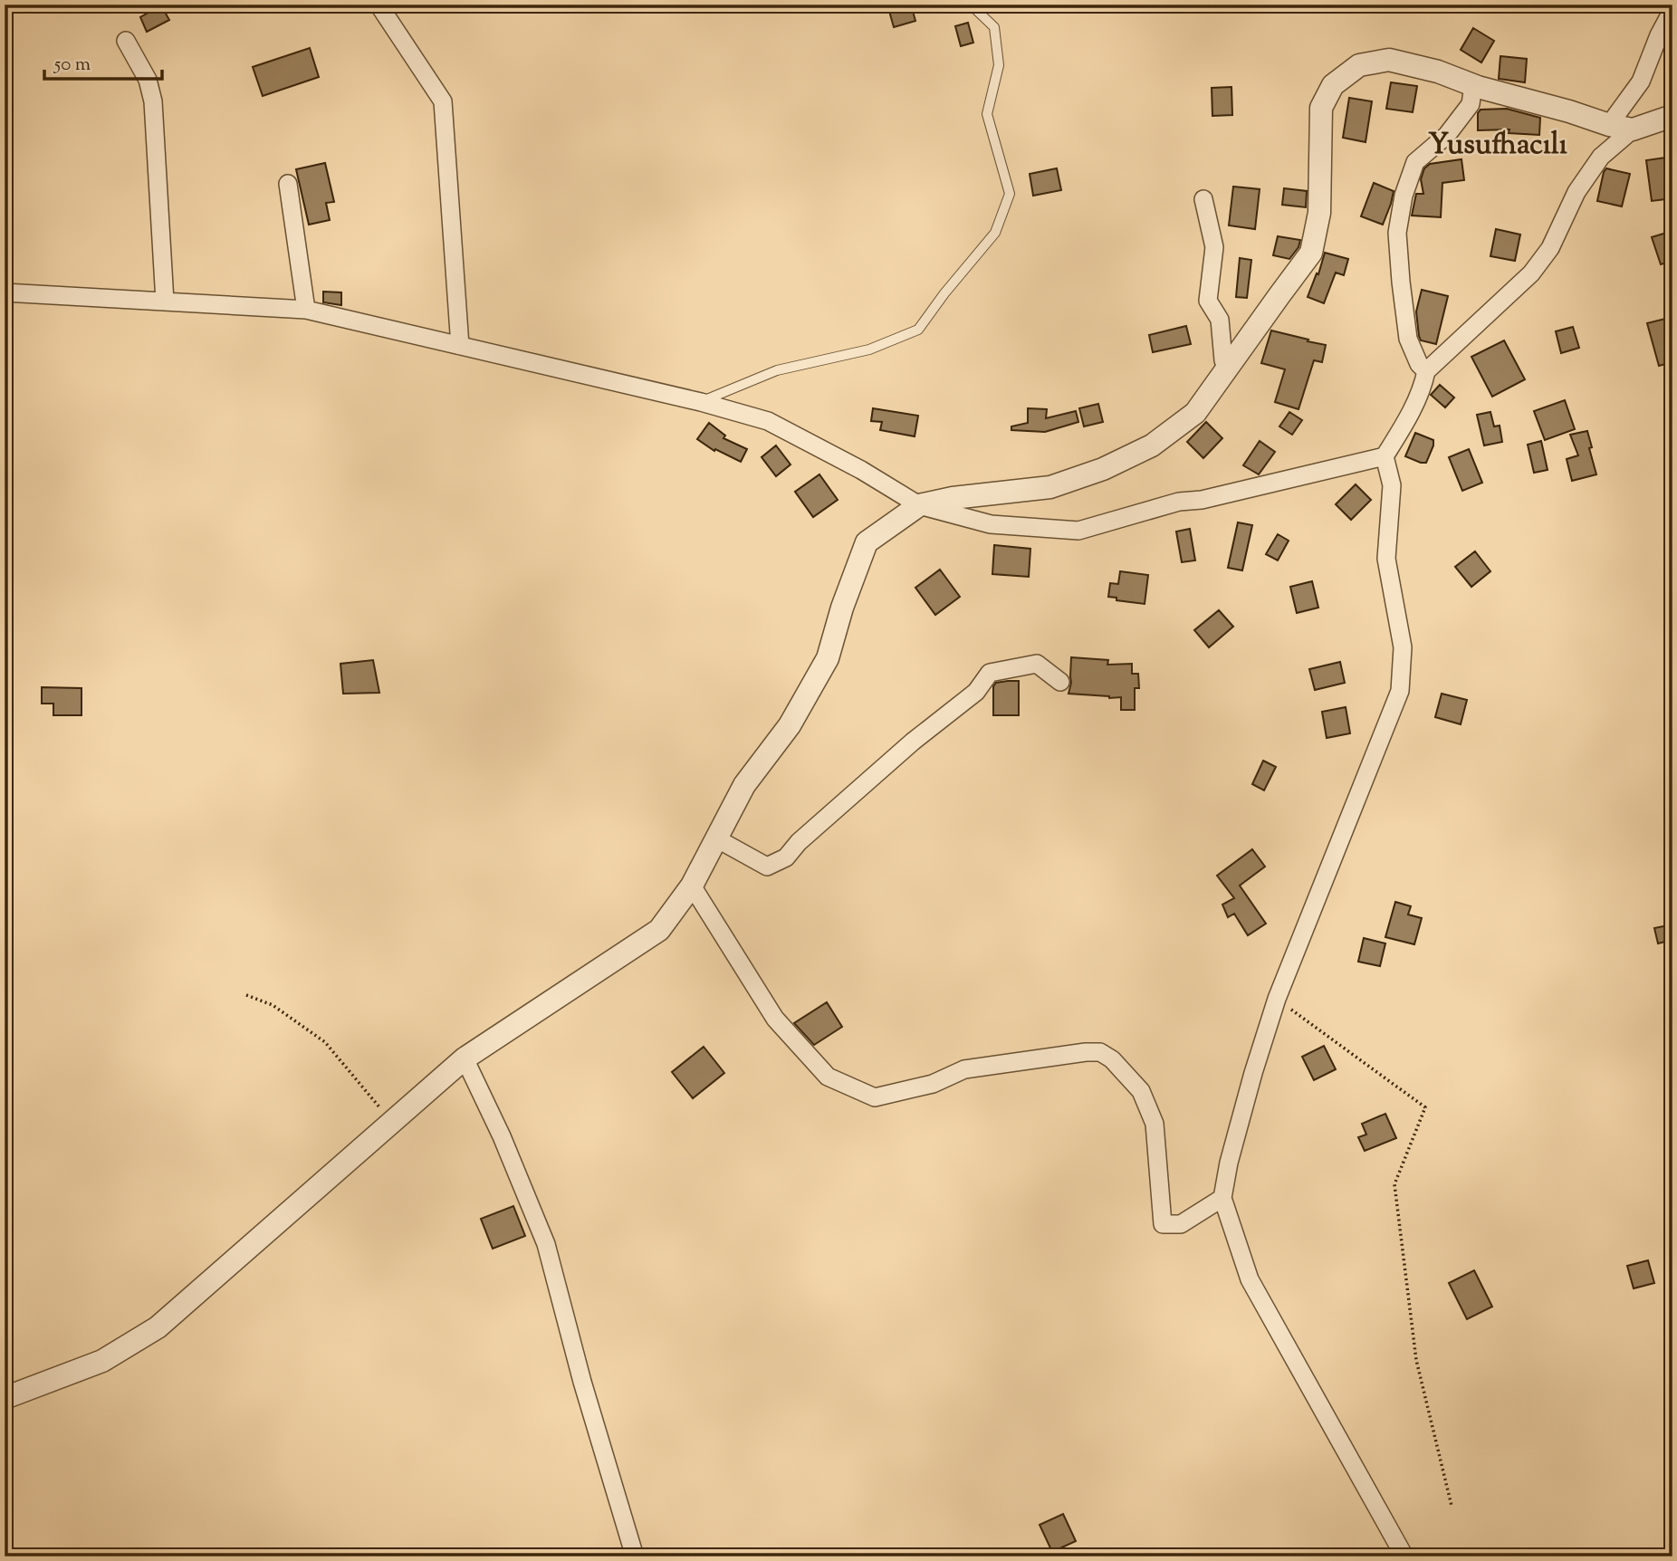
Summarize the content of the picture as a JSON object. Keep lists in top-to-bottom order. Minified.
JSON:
{"districts":["Yusufhacılı"],"scale_bar":"50 m"}
